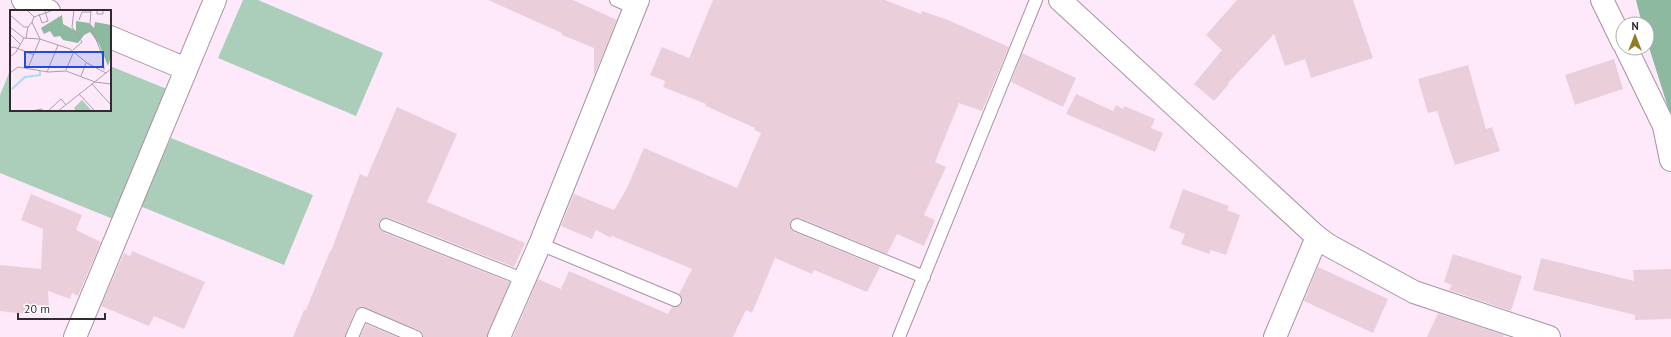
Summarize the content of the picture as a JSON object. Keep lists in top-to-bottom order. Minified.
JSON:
{"scale_bar":"20 m","north":"top"}
